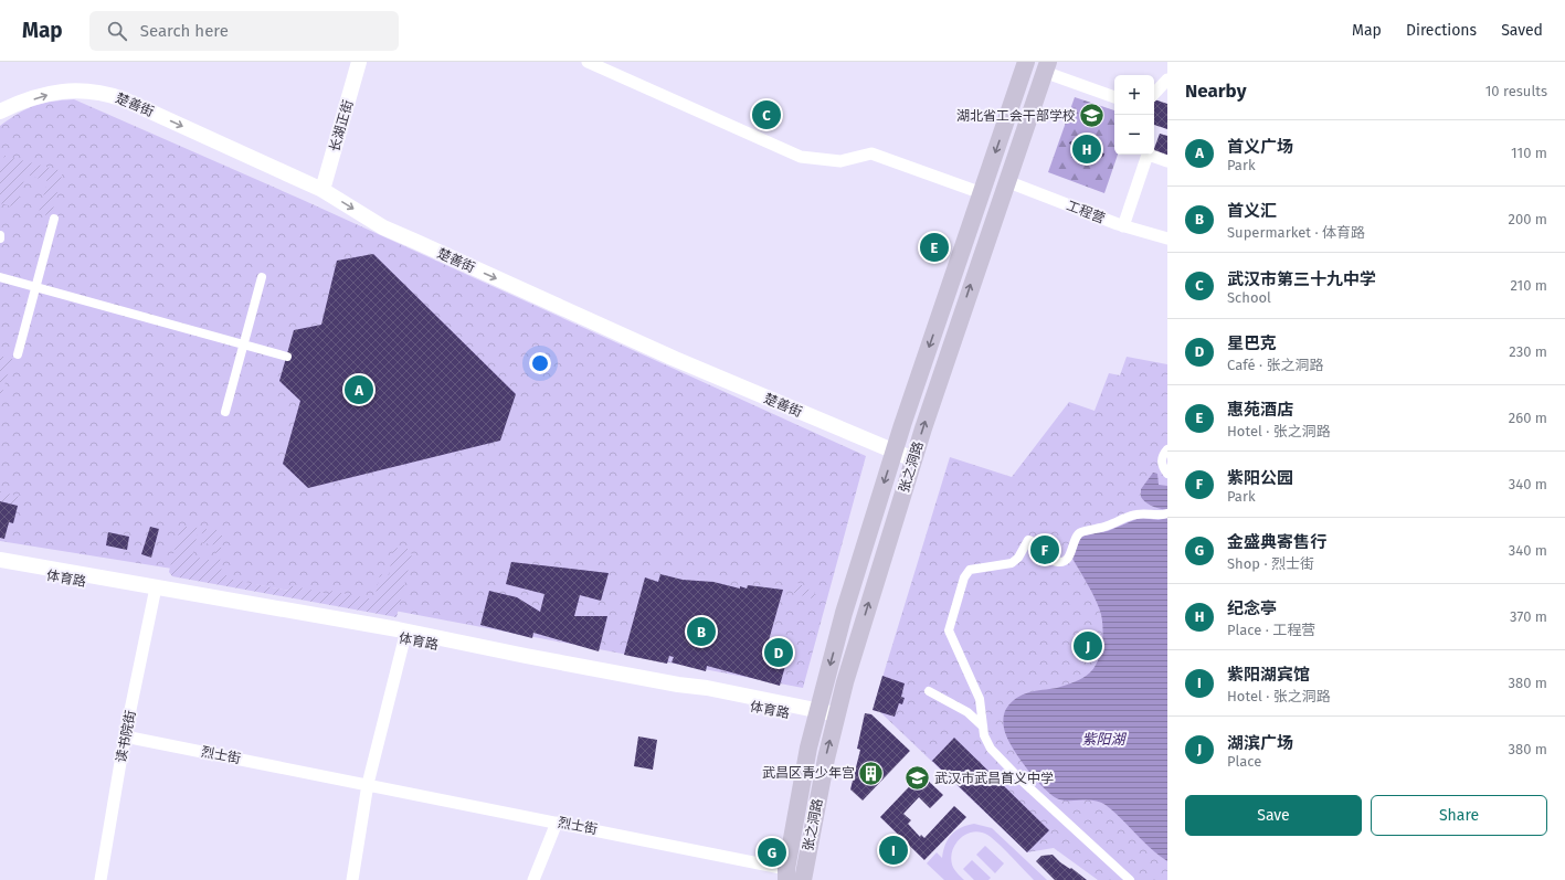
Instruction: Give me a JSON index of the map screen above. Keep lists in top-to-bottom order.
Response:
{
  "streets": {
    "main road": ["张之洞路"],
    "street": [
      "楚善街",
      "长湖正街",
      "工程营",
      "体育路",
      "读书院街",
      "烈士街"
    ]
  },
  "crossings": [
    ["楚善街", "长湖正街"],
    ["楚善街", "张之洞路"],
    ["工程营", "张之洞路"],
    ["张之洞路", "体育路"],
    ["张之洞路", "烈士街"],
    ["体育路", "读书院街"],
    ["读书院街", "烈士街"]
  ],
  "one_way": ["楚善街"],
  "water": ["紫阳湖"],
  "places": {
    "school or university": ["湖北省工会干部学校", "武汉市武昌首义中学"],
    "building": ["武昌区青少年宫"]
  },
  "page": {
    "header": "Map",
    "search": "Search here",
    "nav": ["Map", "Directions", "Saved"],
    "heading": ["Nearby", "10 results"],
    "map_buttons": ["+", "−"],
    "pins": [
      "C",
      "H",
      "E",
      "A",
      "F",
      "B",
      "J",
      "D",
      "I",
      "G"
    ],
    "list": [
      {
        "mark": "A",
        "name": "首义广场",
        "note": "Park",
        "value": "110 m"
      },
      {
        "mark": "B",
        "name": "首义汇",
        "note": "Supermarket · 体育路",
        "value": "200 m"
      },
      {
        "mark": "C",
        "name": "武汉市第三十九中学",
        "note": "School",
        "value": "210 m"
      },
      {
        "mark": "D",
        "name": "星巴克",
        "note": "Café · 张之洞路",
        "value": "230 m"
      },
      {
        "mark": "E",
        "name": "惠苑酒店",
        "note": "Hotel · 张之洞路",
        "value": "260 m"
      },
      {
        "mark": "F",
        "name": "紫阳公园",
        "note": "Park",
        "value": "340 m"
      },
      {
        "mark": "G",
        "name": "金盛典寄售行",
        "note": "Shop · 烈士街",
        "value": "340 m"
      },
      {
        "mark": "H",
        "name": "纪念亭",
        "note": "Place · 工程营",
        "value": "370 m"
      },
      {
        "mark": "I",
        "name": "紫阳湖宾馆",
        "note": "Hotel · 张之洞路",
        "value": "380 m"
      },
      {
        "mark": "J",
        "name": "湖滨广场",
        "note": "Place",
        "value": "380 m"
      }
    ],
    "buttons": ["Save", "Share"]
  }
}
